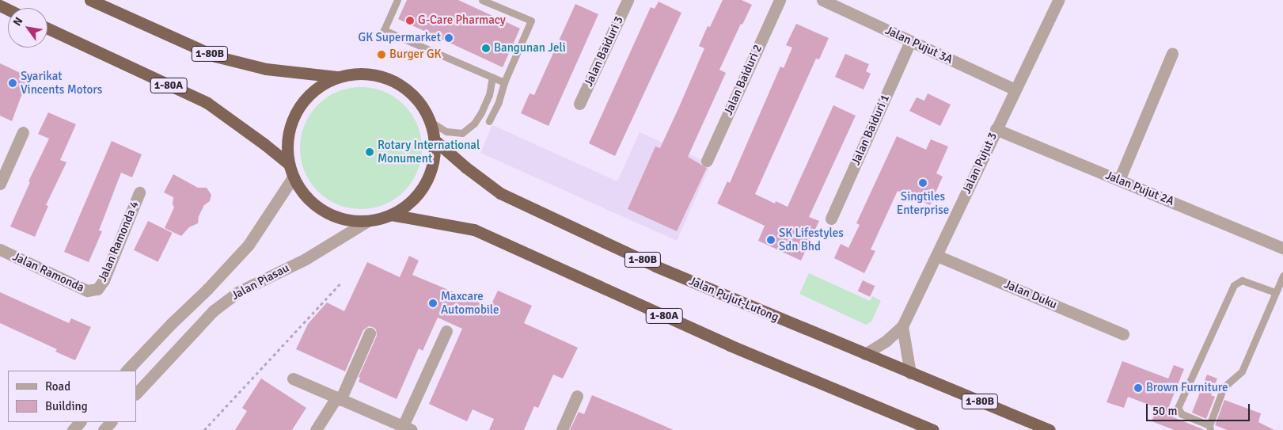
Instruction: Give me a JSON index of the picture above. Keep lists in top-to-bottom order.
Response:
{
  "streets": {
    "highway": ["1-80B", "1-80A", "Jalan Pujut-Lutong"],
    "street": [
      "Jalan Pujut 3A",
      "Jalan Baiduri 3",
      "Jalan Baiduri 2",
      "Jalan Baiduri 1",
      "Jalan Pujut 3",
      "Jalan Pujut 2A",
      "Jalan Ramonda 4",
      "Jalan Ramonda",
      "Jalan Piasau",
      "Jalan Duku"
    ]
  },
  "crossings": [
    ["Jalan Pujut 3A", "Jalan Baiduri 1"],
    ["Jalan Pujut 3A", "Jalan Pujut 3"],
    ["Jalan Pujut 3", "Jalan Pujut 2A"],
    ["Jalan Pujut 3", "Jalan Duku"],
    ["Jalan Pujut 3", "Jalan Pujut-Lutong"],
    ["Jalan Ramonda 4", "Jalan Ramonda"]
  ],
  "places": [
    "G-Care Pharmacy",
    "GK Supermarket",
    "Bangunan Jeli",
    "Burger GK",
    "Syarikat Vincents Motors",
    "Rotary International Monument",
    "Singtiles Enterprise",
    "SK Lifestyles Sdn Bhd",
    "Maxcare Automobile",
    "Brown Furniture"
  ],
  "legend": ["Road", "Building"],
  "scale_bar": "50 m",
  "north": "top left"
}
